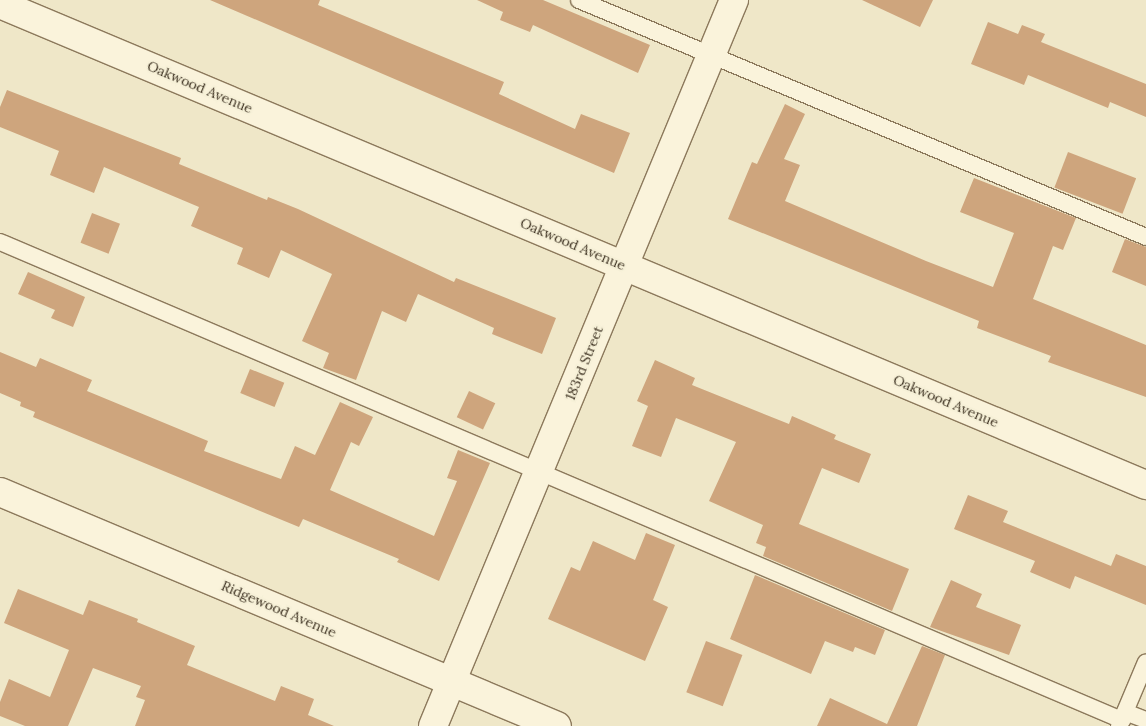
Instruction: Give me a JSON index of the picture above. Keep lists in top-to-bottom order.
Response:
{
  "streets": {
    "street": ["Oakwood Avenue", "183rd Street", "Ridgewood Avenue"]
  },
  "crossings": [
    ["Oakwood Avenue", "183rd Street"],
    ["183rd Street", "Ridgewood Avenue"]
  ]
}
